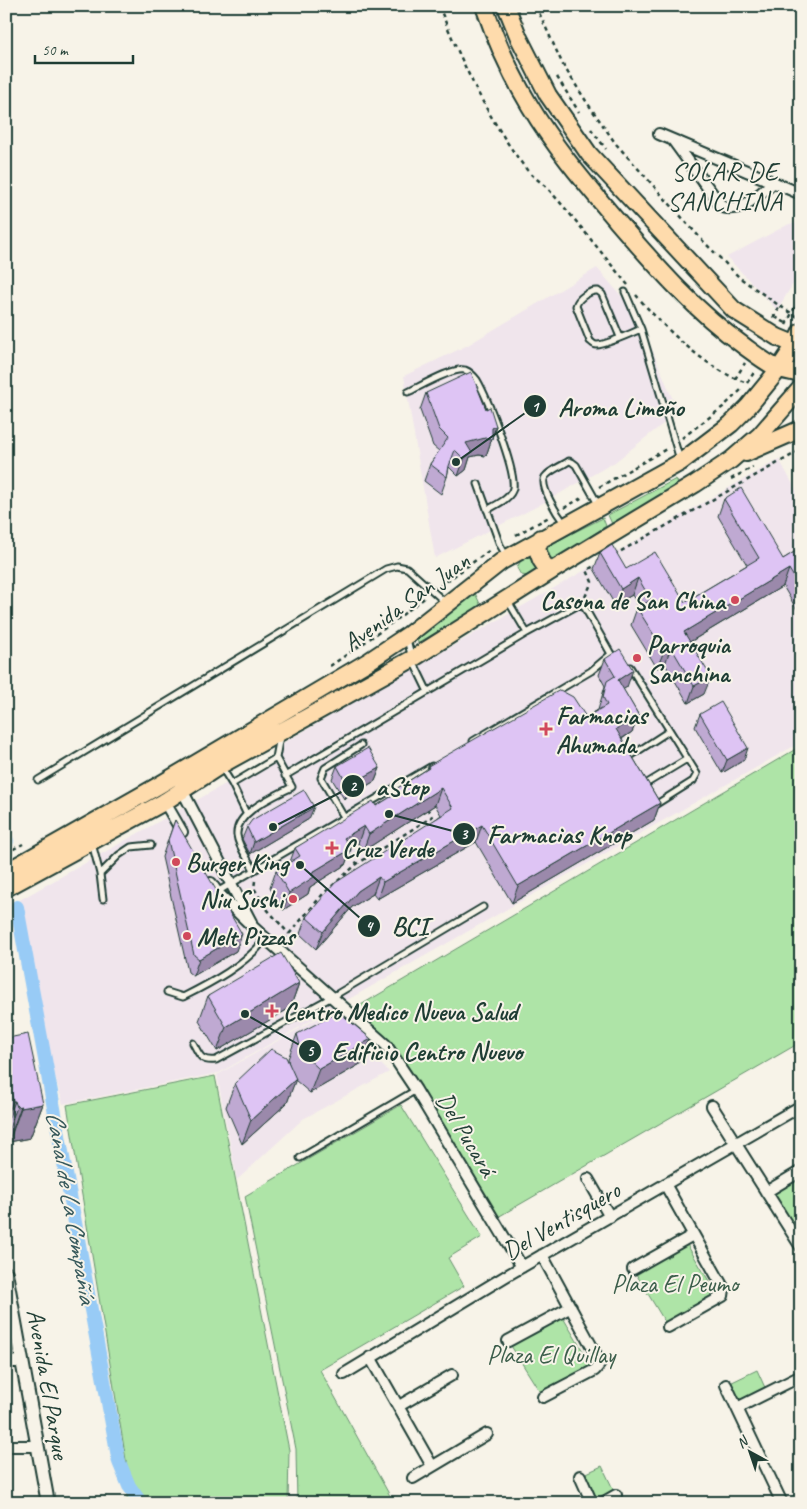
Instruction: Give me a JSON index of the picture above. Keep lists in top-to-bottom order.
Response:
{
  "streets": {
    "main road": ["Avenida San Juan"],
    "street": ["Del Pucará", "Del Ventisquero", "Avenida El Parque"]
  },
  "crossings": [
    ["Avenida San Juan", "Del Pucará"],
    ["Del Pucará", "Del Ventisquero"]
  ],
  "districts": ["SOLAR DE SANCHINA"],
  "water": ["Canal de La Compañía"],
  "parks": ["Plaza El Peumo", "Plaza El Quillay"],
  "places": {
    "other": [
      "Aroma Limeño",
      "Casona de San China",
      "Parroquia Sanchina",
      "Farmacias Knop",
      "aStop",
      "Burger King",
      "BCI",
      "Niu Sushi",
      "Melt Pizzas",
      "Edificio Centro Nuevo"
    ],
    "health": ["Farmacias Ahumada", "Cruz Verde", "Centro Medico Nueva Salud"]
  },
  "scale_bar": "50 m",
  "north": "top left"
}
